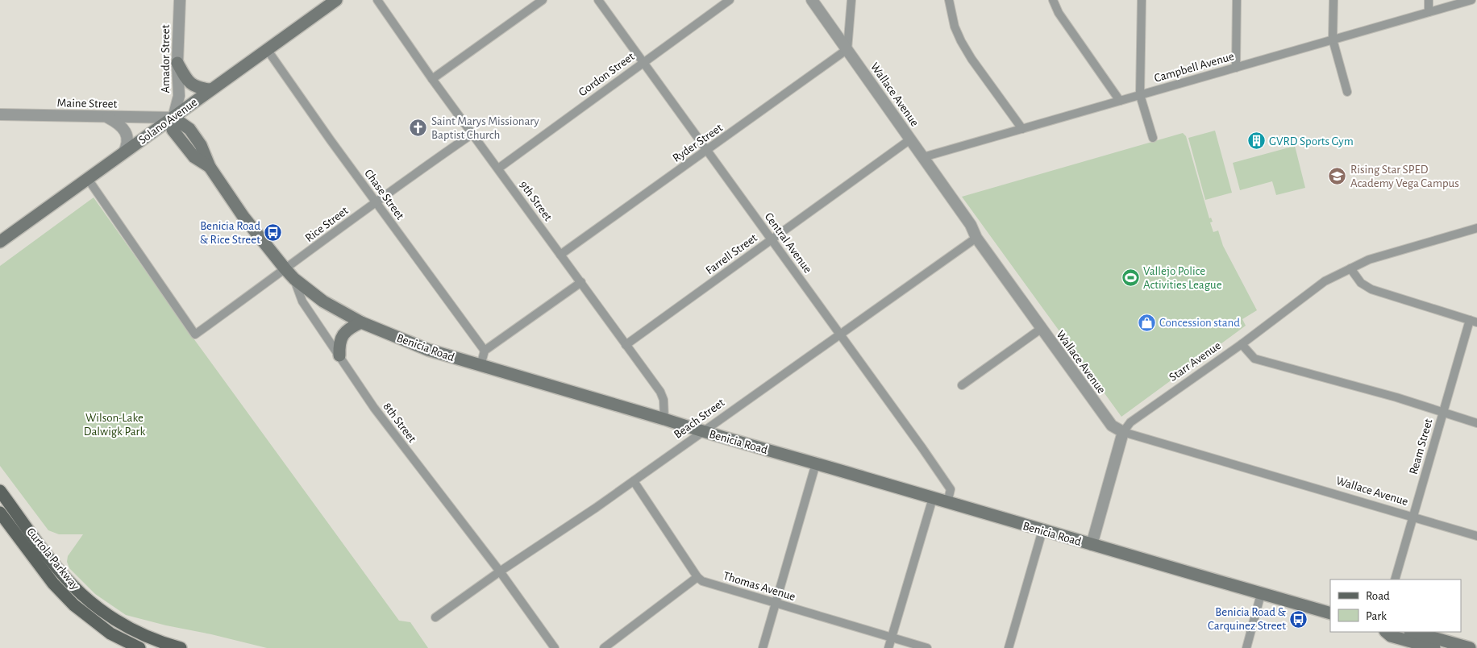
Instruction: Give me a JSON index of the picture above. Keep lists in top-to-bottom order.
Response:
{
  "streets": {
    "main road": ["Solano Avenue", "Benicia Road", "Curtola Parkway"],
    "street": [
      "Amador Street",
      "Campbell Avenue",
      "Gordon Street",
      "Wallace Avenue",
      "Maine Street",
      "Ryder Street",
      "Chase Street",
      "9th Street",
      "Rice Street",
      "Central Avenue",
      "Farrell Street",
      "Starr Avenue",
      "Beach Street",
      "8th Street",
      "Ream Street",
      "Thomas Avenue"
    ]
  },
  "crossings": [
    ["Amador Street", "Maine Street"],
    ["Amador Street", "Solano Avenue"],
    ["Amador Street", "Benicia Road"],
    ["Campbell Avenue", "Wallace Avenue"],
    ["Gordon Street", "9th Street"],
    ["Gordon Street", "Central Avenue"],
    ["Wallace Avenue", "Ryder Street"],
    ["Wallace Avenue", "Farrell Street"],
    ["Wallace Avenue", "Starr Avenue"],
    ["Wallace Avenue", "Beach Street"],
    ["Wallace Avenue", "Ream Street"],
    ["Maine Street", "Solano Avenue"],
    ["Maine Street", "Benicia Road"],
    ["Solano Avenue", "Chase Street"],
    ["Solano Avenue", "Rice Street"],
    ["Solano Avenue", "Benicia Road"],
    ["Ryder Street", "9th Street"],
    ["Ryder Street", "Central Avenue"],
    ["Chase Street", "Rice Street"],
    ["9th Street", "Rice Street"],
    ["9th Street", "Farrell Street"],
    ["9th Street", "Benicia Road"],
    ["Rice Street", "Benicia Road"],
    ["Central Avenue", "Farrell Street"],
    ["Central Avenue", "Benicia Road"],
    ["Central Avenue", "Beach Street"],
    ["Benicia Road", "Starr Avenue"],
    ["Benicia Road", "Beach Street"],
    ["Benicia Road", "8th Street"],
    ["Beach Street", "8th Street"]
  ],
  "parks": ["Wilson-Lake Dalwigk Park"],
  "places": {
    "church": ["Saint Marys Missionary Baptist Church"],
    "building": ["GVRD Sports Gym"],
    "school or university": ["Rising Star SPED Academy Vega Campus"],
    "bus stop": ["Benicia Road & Rice Street", "Benicia Road & Carquinez Street"],
    "sports": ["Vallejo Police Activities League"],
    "shop": ["Concession stand"]
  },
  "legend": ["Road", "Park"]
}
